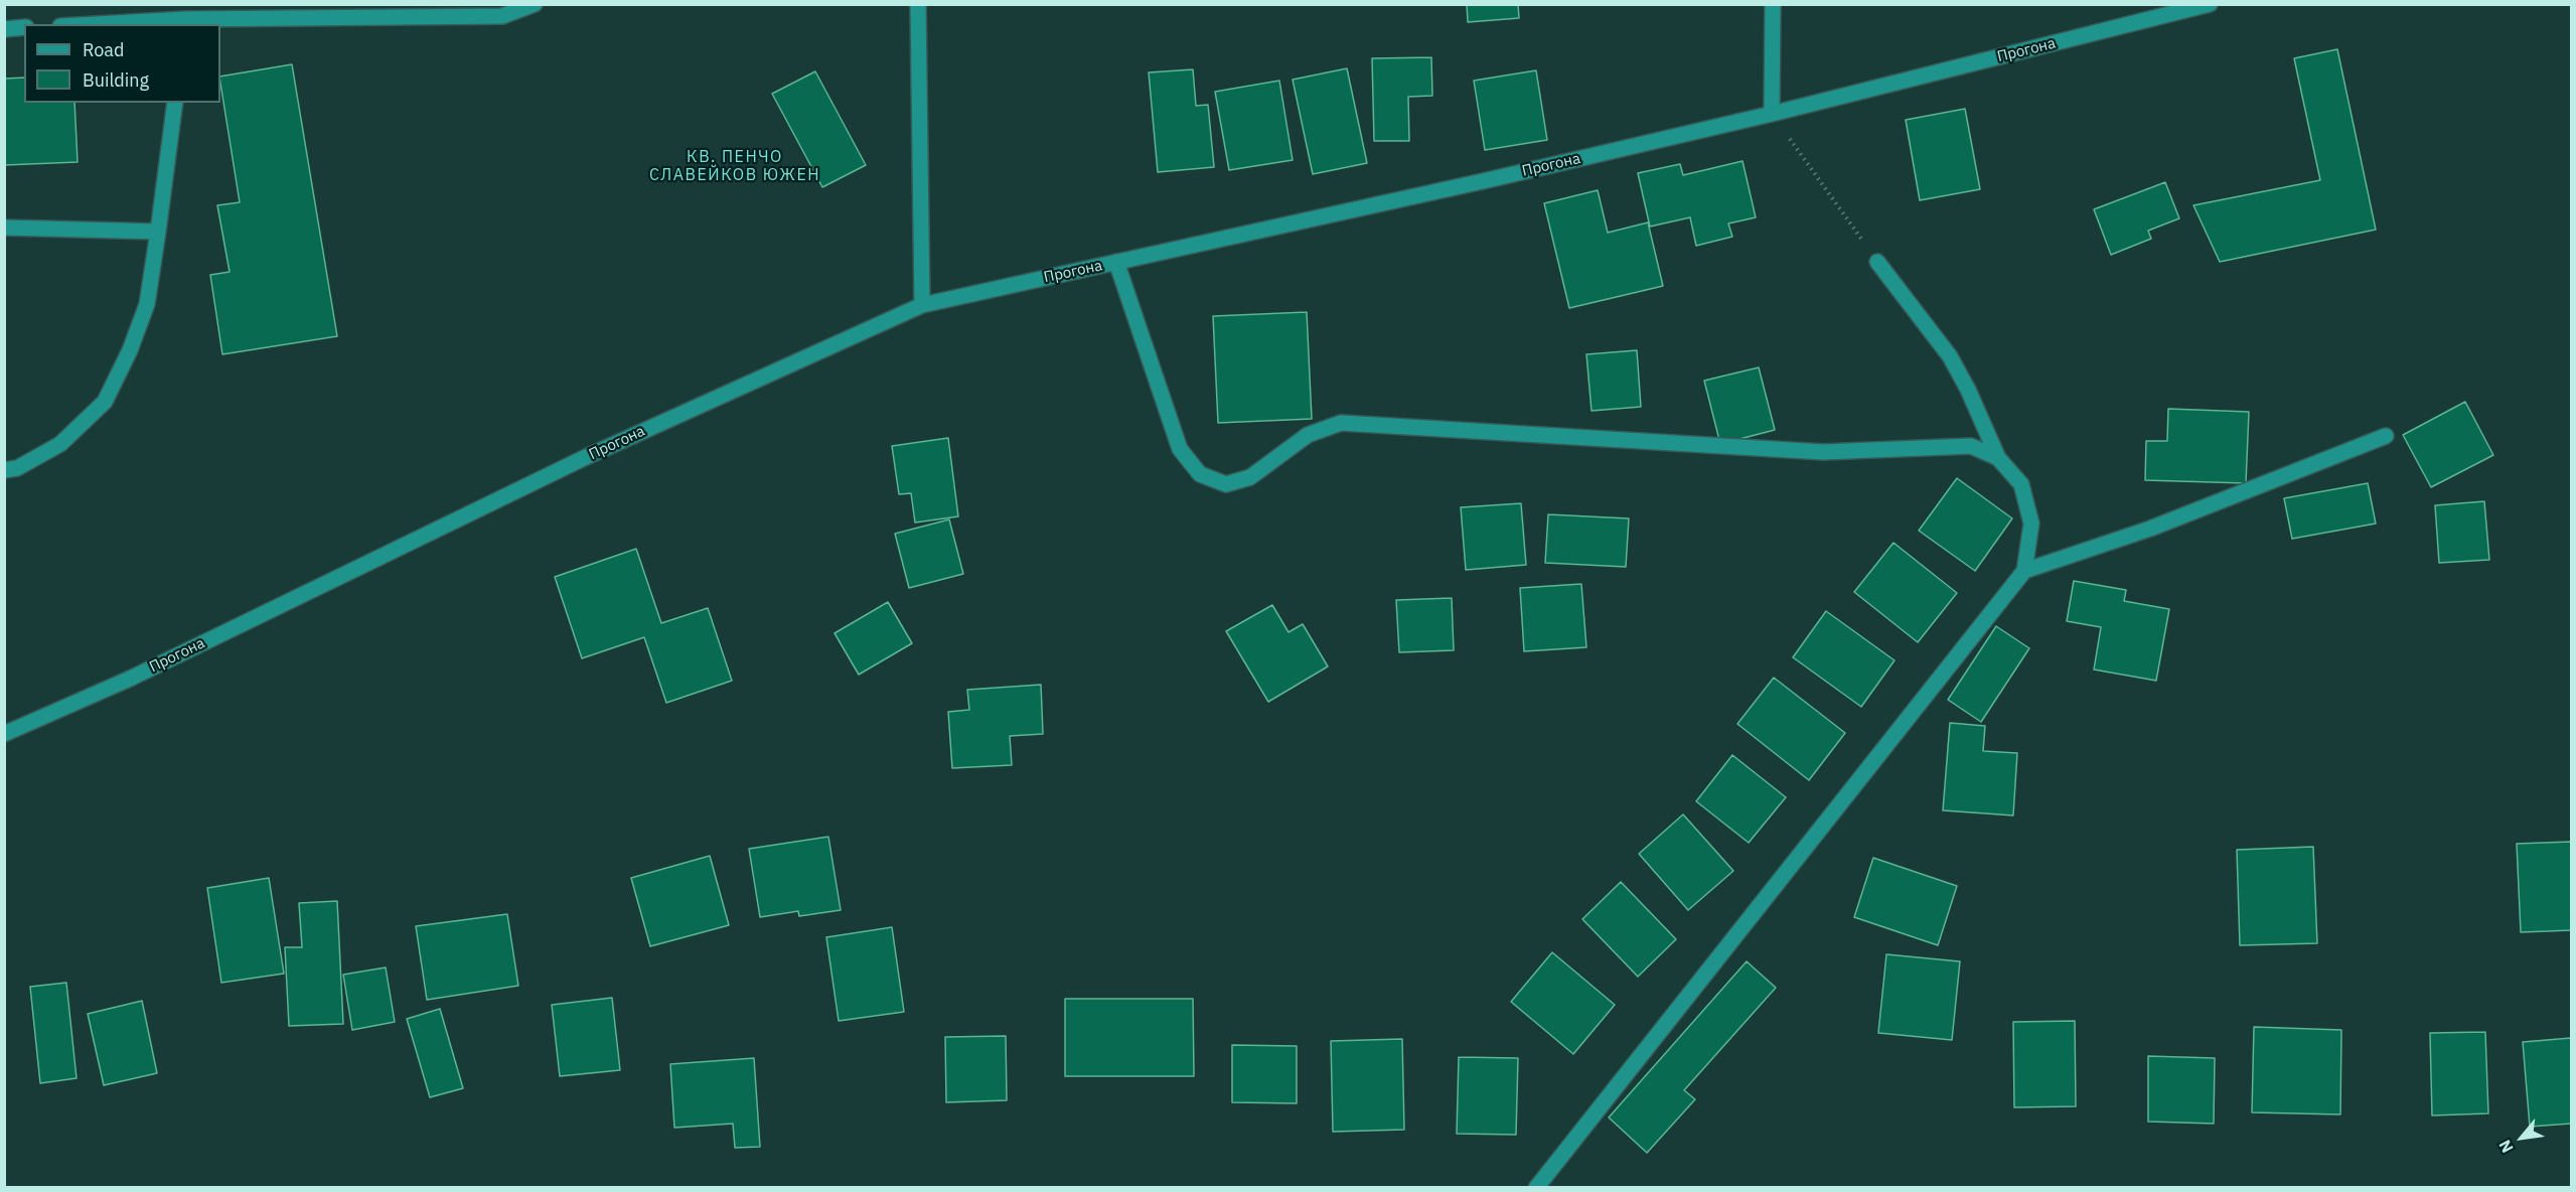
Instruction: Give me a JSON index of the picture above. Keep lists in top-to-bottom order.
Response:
{
  "streets": {
    "street": ["Прогона"]
  },
  "districts": ["КВ. ПЕНЧО СЛАВЕЙКОВ ЮЖЕН"],
  "legend": ["Road", "Building"],
  "north": "bottom left"
}
